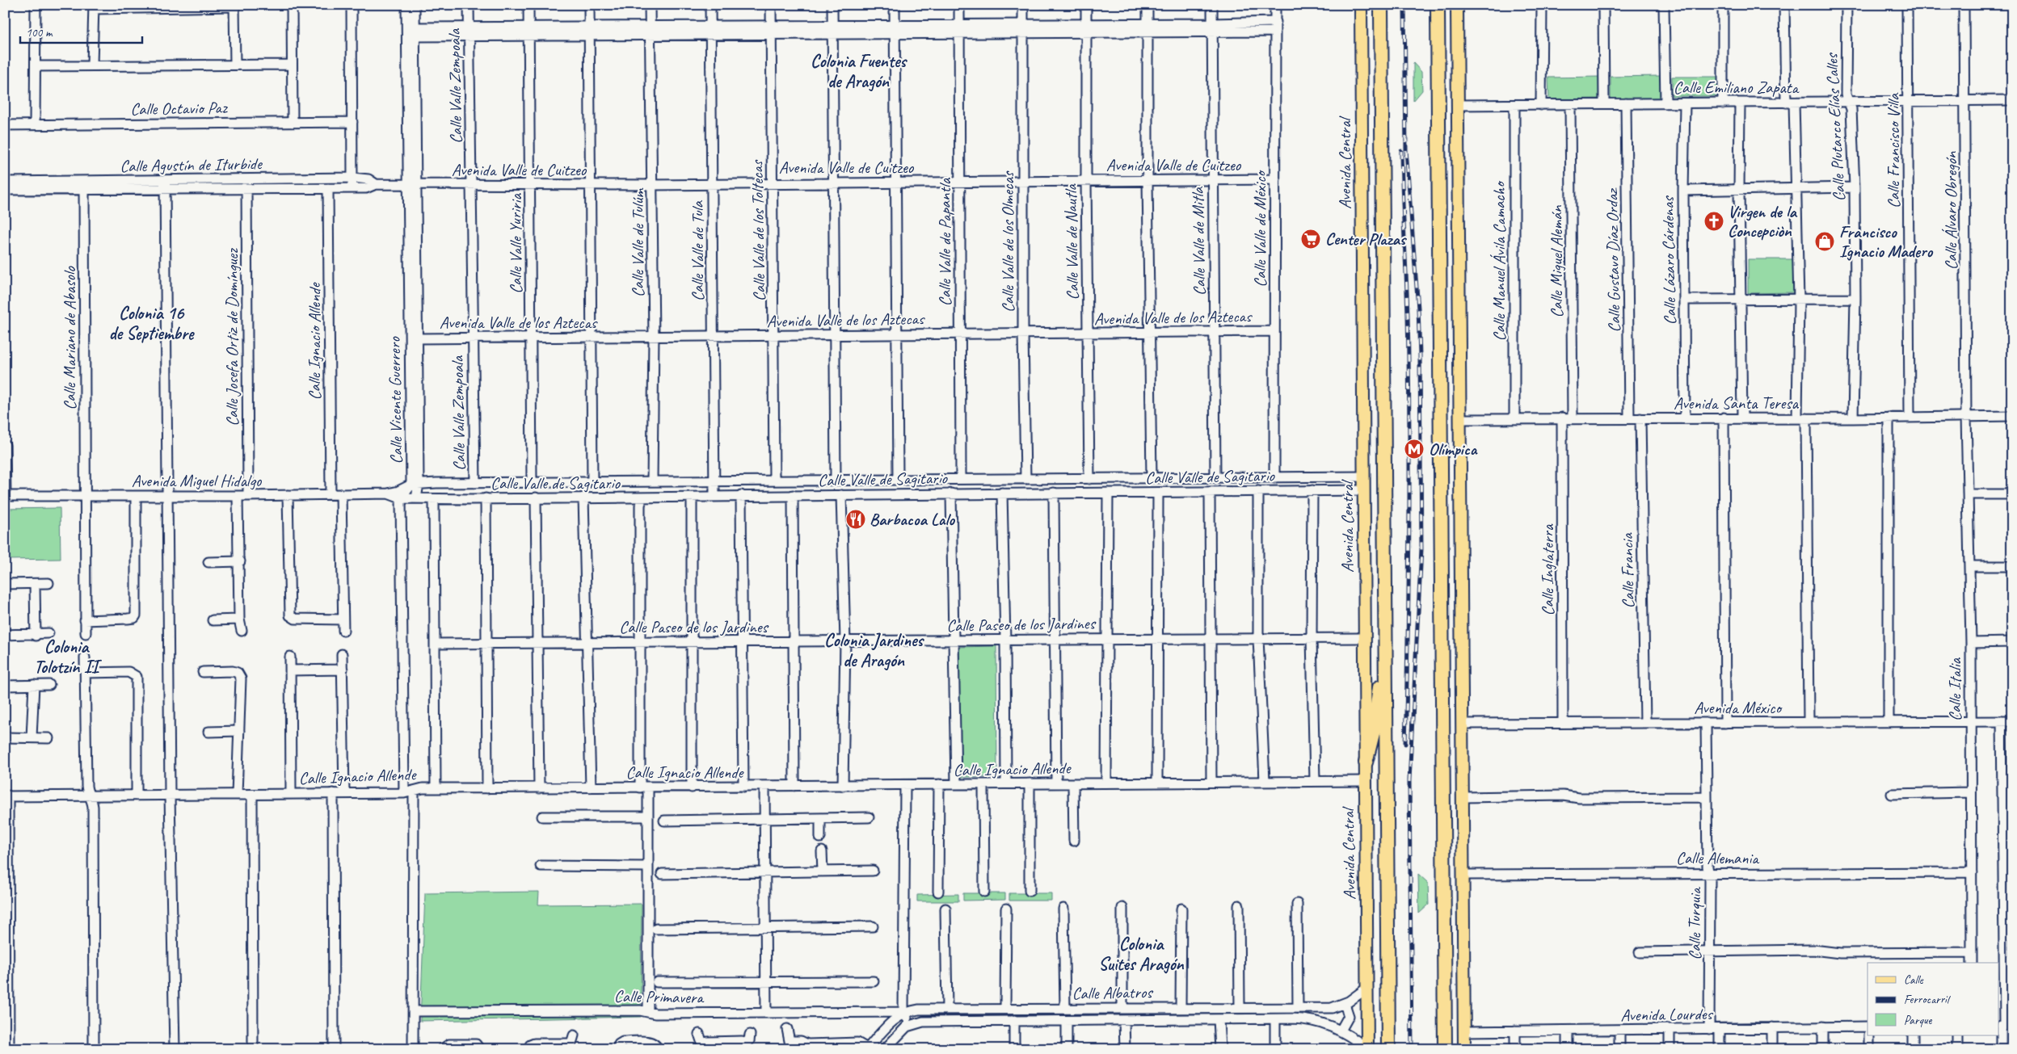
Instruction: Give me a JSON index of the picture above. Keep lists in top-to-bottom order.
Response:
{
  "streets": {
    "main road": ["Avenida Central"],
    "street": [
      "Calle Valle Zempoala",
      "Calle Emiliano Zapata",
      "Calle Octavio Paz",
      "Calle Plutarco Elías Calles",
      "Calle Francisco Villa",
      "Calle Agustín de Iturbide",
      "Avenida Valle de Cuitzeo",
      "Calle Álvaro Obregón",
      "Calle Valle de México",
      "Calle Valle de los Toltecas",
      "Calle Valle de Mitla",
      "Calle Valle de Papantla",
      "Calle Valle de los Olmecas",
      "Calle Valle de Nautla",
      "Calle Valle de Tulúm",
      "Calle Valle Yuriria",
      "Calle Valle de Tula",
      "Calle Gustavo Díaz Ordaz",
      "Calle Lázaro Cárdenas",
      "Calle Manuel Ávila Camacho",
      "Calle Miguel Alemán",
      "Avenida Valle de los Aztecas",
      "Calle Josefa Ortiz de Domínguez",
      "Calle Mariano de Abasolo",
      "Calle Ignacio Allende",
      "Calle Vicente Guerrero",
      "Avenida Santa Teresa",
      "Calle Valle de Sagitario",
      "Avenida Miguel Hidalgo",
      "Calle Inglaterra",
      "Calle Francia",
      "Calle Paseo de los Jardines",
      "Calle Italia",
      "Avenida México",
      "Calle Alemania",
      "Calle Turquia",
      "Calle Albatros",
      "Calle Primavera",
      "Avenida Lourdes"
    ]
  },
  "crossings": [
    ["Calle Valle Zempoala", "Avenida Valle de Cuitzeo"],
    ["Calle Valle Zempoala", "Avenida Valle de los Aztecas"],
    ["Calle Valle Zempoala", "Calle Valle de Sagitario"],
    ["Calle Emiliano Zapata", "Calle Plutarco Elías Calles"],
    ["Calle Emiliano Zapata", "Calle Francisco Villa"],
    ["Calle Emiliano Zapata", "Calle Álvaro Obregón"],
    ["Calle Emiliano Zapata", "Calle Gustavo Díaz Ordaz"],
    ["Calle Emiliano Zapata", "Calle Lázaro Cárdenas"],
    ["Calle Emiliano Zapata", "Calle Manuel Ávila Camacho"],
    ["Calle Emiliano Zapata", "Calle Miguel Alemán"],
    ["Calle Plutarco Elías Calles", "Avenida Santa Teresa"],
    ["Calle Francisco Villa", "Avenida Santa Teresa"],
    ["Avenida Central", "Calle Ignacio Allende"],
    ["Avenida Central", "Calle Valle de Sagitario"],
    ["Avenida Central", "Calle Paseo de los Jardines"],
    ["Avenida Central", "Calle Albatros"],
    ["Calle Agustín de Iturbide", "Avenida Valle de Cuitzeo"],
    ["Calle Agustín de Iturbide", "Calle Josefa Ortiz de Domínguez"],
    ["Calle Agustín de Iturbide", "Calle Mariano de Abasolo"],
    ["Calle Agustín de Iturbide", "Calle Ignacio Allende"],
    ["Calle Agustín de Iturbide", "Calle Vicente Guerrero"],
    ["Avenida Valle de Cuitzeo", "Calle Valle de México"],
    ["Avenida Valle de Cuitzeo", "Calle Valle de los Toltecas"],
    ["Avenida Valle de Cuitzeo", "Calle Valle de Mitla"],
    ["Avenida Valle de Cuitzeo", "Calle Valle de Papantla"],
    ["Avenida Valle de Cuitzeo", "Calle Valle de los Olmecas"],
    ["Avenida Valle de Cuitzeo", "Calle Valle de Nautla"],
    ["Avenida Valle de Cuitzeo", "Calle Valle de Tulúm"],
    ["Avenida Valle de Cuitzeo", "Calle Valle Yuriria"],
    ["Avenida Valle de Cuitzeo", "Calle Valle de Tula"],
    ["Avenida Valle de Cuitzeo", "Calle Vicente Guerrero"],
    ["Calle Álvaro Obregón", "Avenida Santa Teresa"],
    ["Calle Álvaro Obregón", "Calle Italia"],
    ["Calle Valle de México", "Avenida Valle de los Aztecas"],
    ["Calle Valle de México", "Calle Valle de Sagitario"],
    ["Calle Valle de los Toltecas", "Avenida Valle de los Aztecas"],
    ["Calle Valle de los Toltecas", "Calle Valle de Sagitario"],
    ["Calle Valle de Mitla", "Avenida Valle de los Aztecas"],
    ["Calle Valle de Mitla", "Calle Valle de Sagitario"],
    ["Calle Valle de Papantla", "Avenida Valle de los Aztecas"],
    ["Calle Valle de Papantla", "Calle Valle de Sagitario"],
    ["Calle Valle de los Olmecas", "Avenida Valle de los Aztecas"],
    ["Calle Valle de los Olmecas", "Calle Valle de Sagitario"],
    ["Calle Valle de Nautla", "Avenida Valle de los Aztecas"],
    ["Calle Valle de Nautla", "Calle Valle de Sagitario"],
    ["Calle Valle de Tulúm", "Avenida Valle de los Aztecas"],
    ["Calle Valle de Tulúm", "Calle Valle de Sagitario"],
    ["Calle Valle Yuriria", "Avenida Valle de los Aztecas"],
    ["Calle Valle Yuriria", "Calle Valle de Sagitario"],
    ["Calle Valle de Tula", "Avenida Valle de los Aztecas"],
    ["Calle Valle de Tula", "Calle Valle de Sagitario"],
    ["Calle Gustavo Díaz Ordaz", "Avenida Santa Teresa"],
    ["Calle Lázaro Cárdenas", "Avenida Santa Teresa"],
    ["Calle Manuel Ávila Camacho", "Avenida Santa Teresa"],
    ["Calle Miguel Alemán", "Avenida Santa Teresa"],
    ["Avenida Valle de los Aztecas", "Calle Vicente Guerrero"],
    ["Calle Josefa Ortiz de Domínguez", "Avenida Miguel Hidalgo"],
    ["Calle Mariano de Abasolo", "Avenida Miguel Hidalgo"],
    ["Calle Ignacio Allende", "Avenida Miguel Hidalgo"],
    ["Calle Vicente Guerrero", "Calle Valle de Sagitario"],
    ["Calle Vicente Guerrero", "Avenida Miguel Hidalgo"],
    ["Avenida Santa Teresa", "Calle Inglaterra"],
    ["Avenida Santa Teresa", "Calle Francia"],
    ["Avenida Santa Teresa", "Calle Italia"],
    ["Calle Valle de Sagitario", "Avenida Miguel Hidalgo"],
    ["Calle Inglaterra", "Avenida México"],
    ["Calle Francia", "Avenida México"],
    ["Calle Italia", "Avenida México"],
    ["Calle Italia", "Calle Alemania"],
    ["Avenida México", "Calle Turquia"],
    ["Calle Alemania", "Calle Turquia"],
    ["Calle Turquia", "Avenida Lourdes"],
    ["Calle Albatros", "Calle Primavera"]
  ],
  "districts": [
    "Colonia Fuentes de Aragón",
    "Colonia 16 de Septiembre",
    "Colonia Jardines de Aragón",
    "Colonia Tolotzín II",
    "Colonia Suites Aragón"
  ],
  "places": {
    "church": ["Virgen de la Concepciòn"],
    "supermarket": ["Center Plazas"],
    "shop": ["Francisco Ignacio Madero"],
    "metro station": ["Olímpica"],
    "restaurant": ["Barbacoa Lalo"]
  },
  "legend": ["Calle", "Ferrocarril", "Parque"],
  "scale_bar": "100 m"
}
